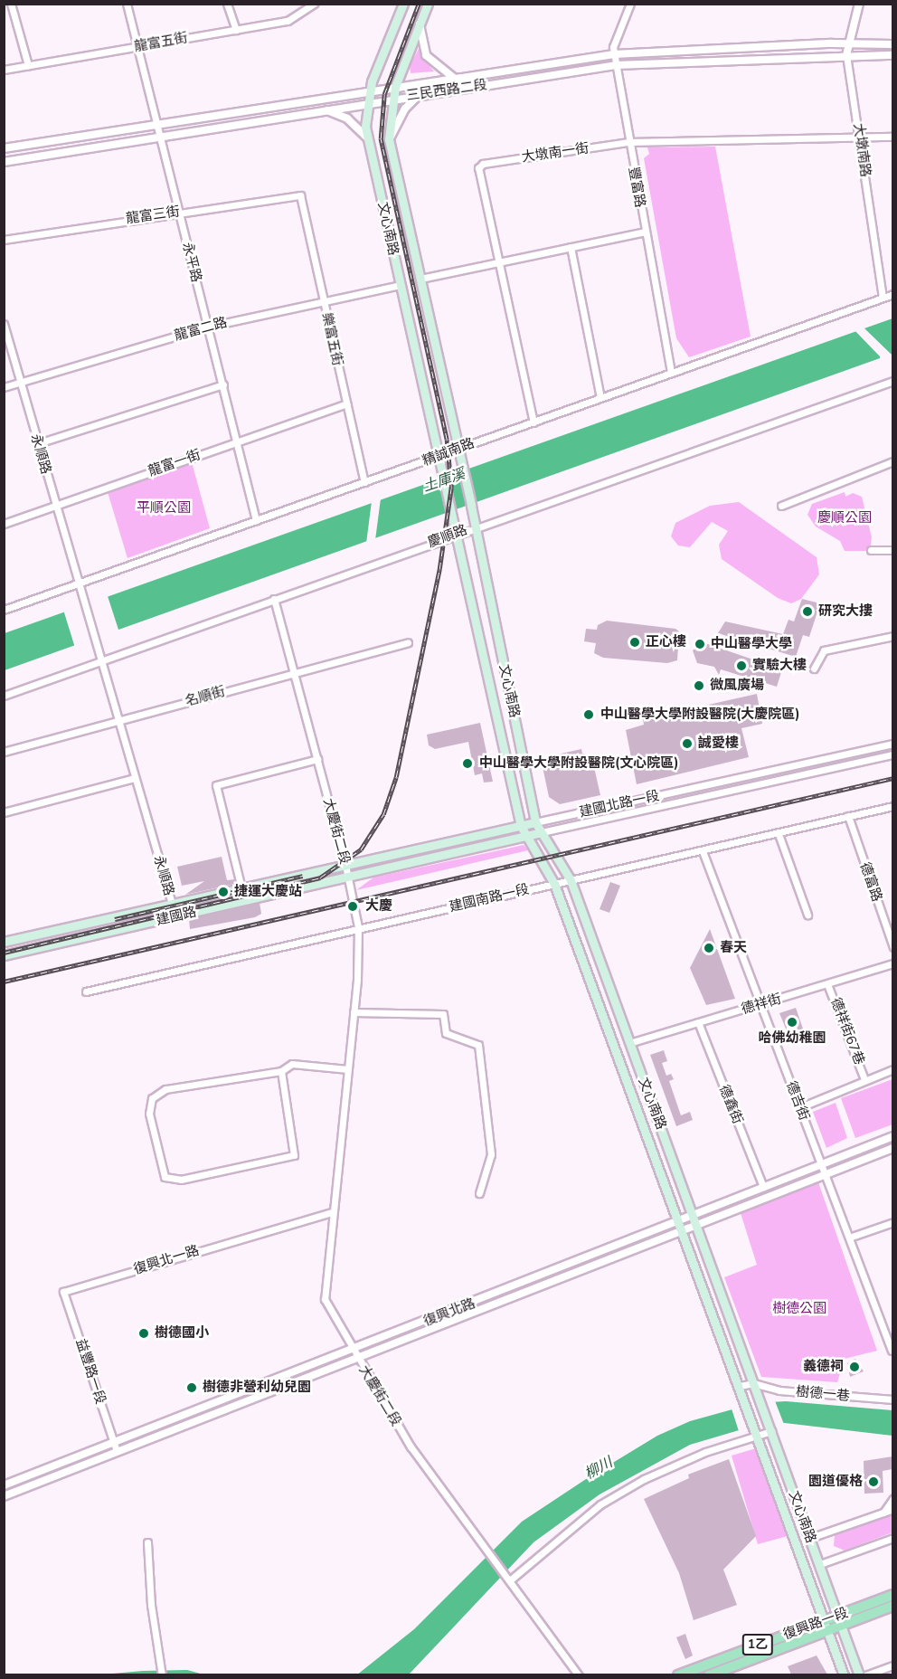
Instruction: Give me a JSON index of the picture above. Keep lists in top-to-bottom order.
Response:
{
  "streets": {
    "main road": [
      "文心南路",
      "建國北路一段",
      "建國路",
      "復興路一段",
      "1乙"
    ],
    "street": [
      "龍富五街",
      "三民西路二段",
      "大墩南路",
      "大墩南一街",
      "豐富路",
      "龍富三街",
      "永平路",
      "龍富二路",
      "樂富五街",
      "精誠南路",
      "永順路",
      "龍富一街",
      "慶順路",
      "名順街",
      "大慶街二段",
      "德富路",
      "建國南路一段",
      "德祥街",
      "德祥街67巷",
      "德吉街",
      "德鑫街",
      "復興北一路",
      "復興北路",
      "益豐路一段",
      "樹德一巷"
    ]
  },
  "crossings": [
    ["龍富五街", "永平路"],
    ["三民西路二段", "大墩南路"],
    ["三民西路二段", "豐富路"],
    ["三民西路二段", "文心南路"],
    ["三民西路二段", "永平路"],
    ["大墩南路", "大墩南一街"],
    ["大墩南路", "精誠南路"],
    ["大墩南一街", "豐富路"],
    ["大墩南一街", "精誠南路"],
    ["豐富路", "精誠南路"],
    ["龍富三街", "永平路"],
    ["龍富三街", "樂富五街"],
    ["文心南路", "龍富二路"],
    ["文心南路", "精誠南路"],
    ["文心南路", "慶順路"],
    ["文心南路", "建國北路一段"],
    ["文心南路", "建國南路一段"],
    ["文心南路", "德祥街"],
    ["文心南路", "復興北路"],
    ["文心南路", "樹德一巷"],
    ["文心南路", "復興路一段"],
    ["永平路", "龍富二路"],
    ["永平路", "精誠南路"],
    ["永平路", "龍富一街"],
    ["龍富二路", "樂富五街"],
    ["龍富二路", "永順路"],
    ["樂富五街", "精誠南路"],
    ["樂富五街", "龍富一街"],
    ["精誠南路", "永順路"],
    ["永順路", "龍富一街"],
    ["永順路", "慶順路"],
    ["永順路", "名順街"],
    ["永順路", "建國路"],
    ["慶順路", "大慶街二段"],
    ["名順街", "大慶街二段"],
    ["建國北路一段", "大慶街二段"],
    ["建國北路一段", "建國路"],
    ["大慶街二段", "建國南路一段"],
    ["大慶街二段", "建國路"],
    ["大慶街二段", "復興北一路"],
    ["大慶街二段", "復興北路"],
    ["德富路", "建國南路一段"],
    ["建國南路一段", "德吉街"],
    ["德祥街", "德祥街67巷"],
    ["德祥街", "德吉街"],
    ["德祥街", "德鑫街"],
    ["德吉街", "復興北路"],
    ["德鑫街", "復興北路"],
    ["復興北一路", "益豐路一段"],
    ["復興北路", "益豐路一段"]
  ],
  "water": ["土庫溪", "柳川"],
  "parks": ["平順公園", "慶順公園", "樹德公園"],
  "places": [
    "研究大摟",
    "正心樓",
    "中山醫學大學",
    "實驗大樓",
    "微風廣場",
    "中山醫學大學附設醫院(大慶院區)",
    "誠愛樓",
    "中山醫學大學附設醫院(文心院區)",
    "捷運大慶站",
    "大慶",
    "春天",
    "哈佛幼稚園",
    "樹德國小",
    "義德祠",
    "樹德非營利幼兒園",
    "園道優格"
  ]
}
